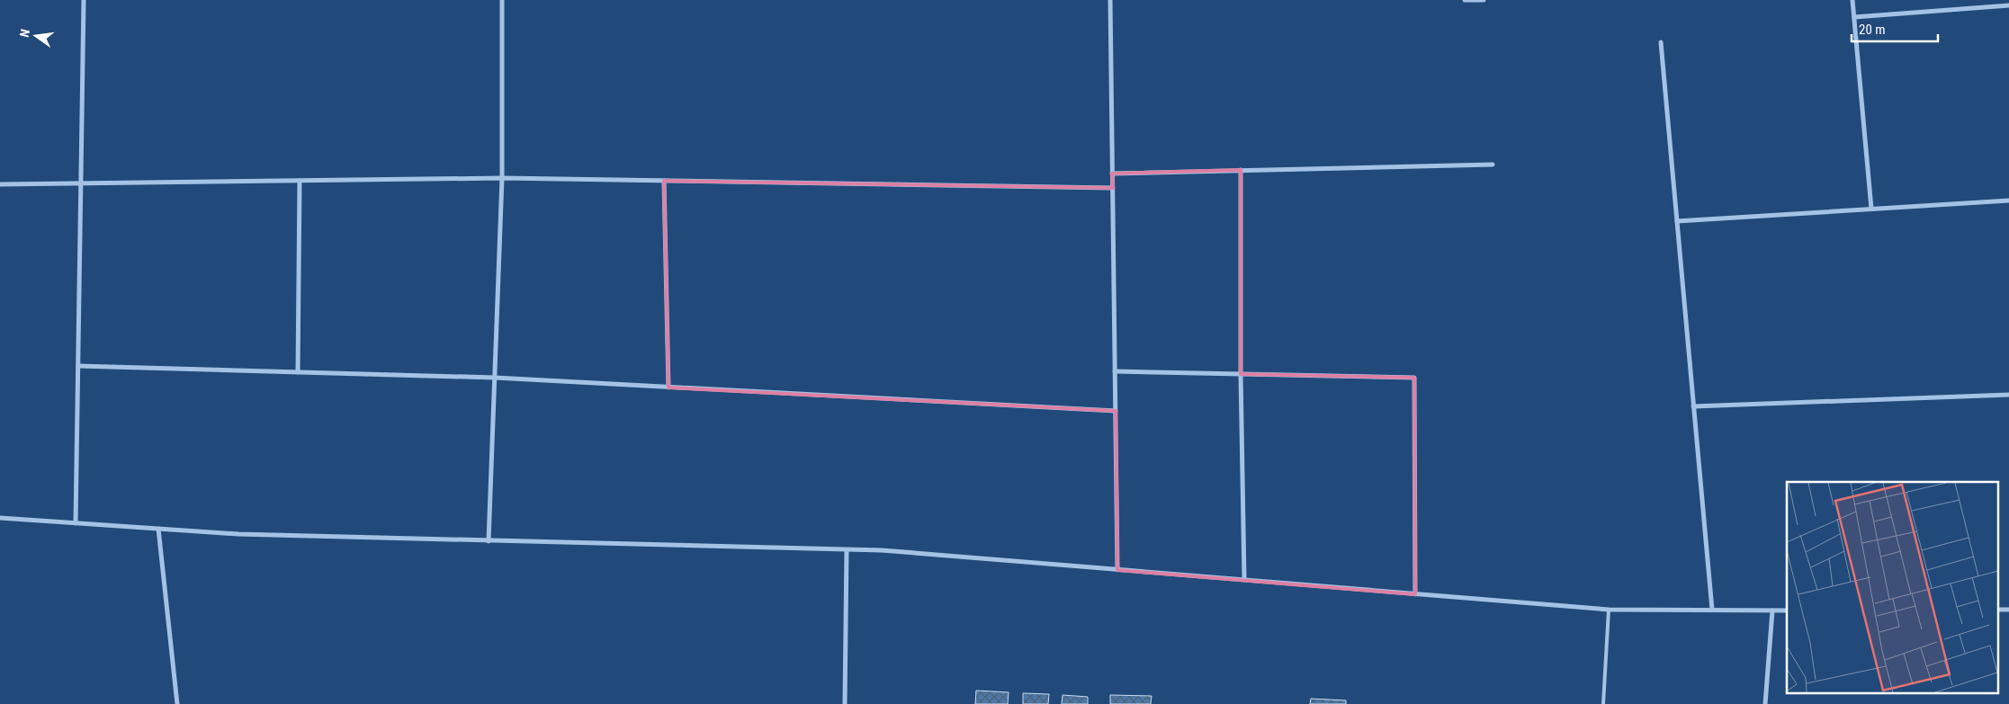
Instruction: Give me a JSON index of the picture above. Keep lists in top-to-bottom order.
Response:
{
  "scale_bar": "20 m",
  "north": "left"
}
